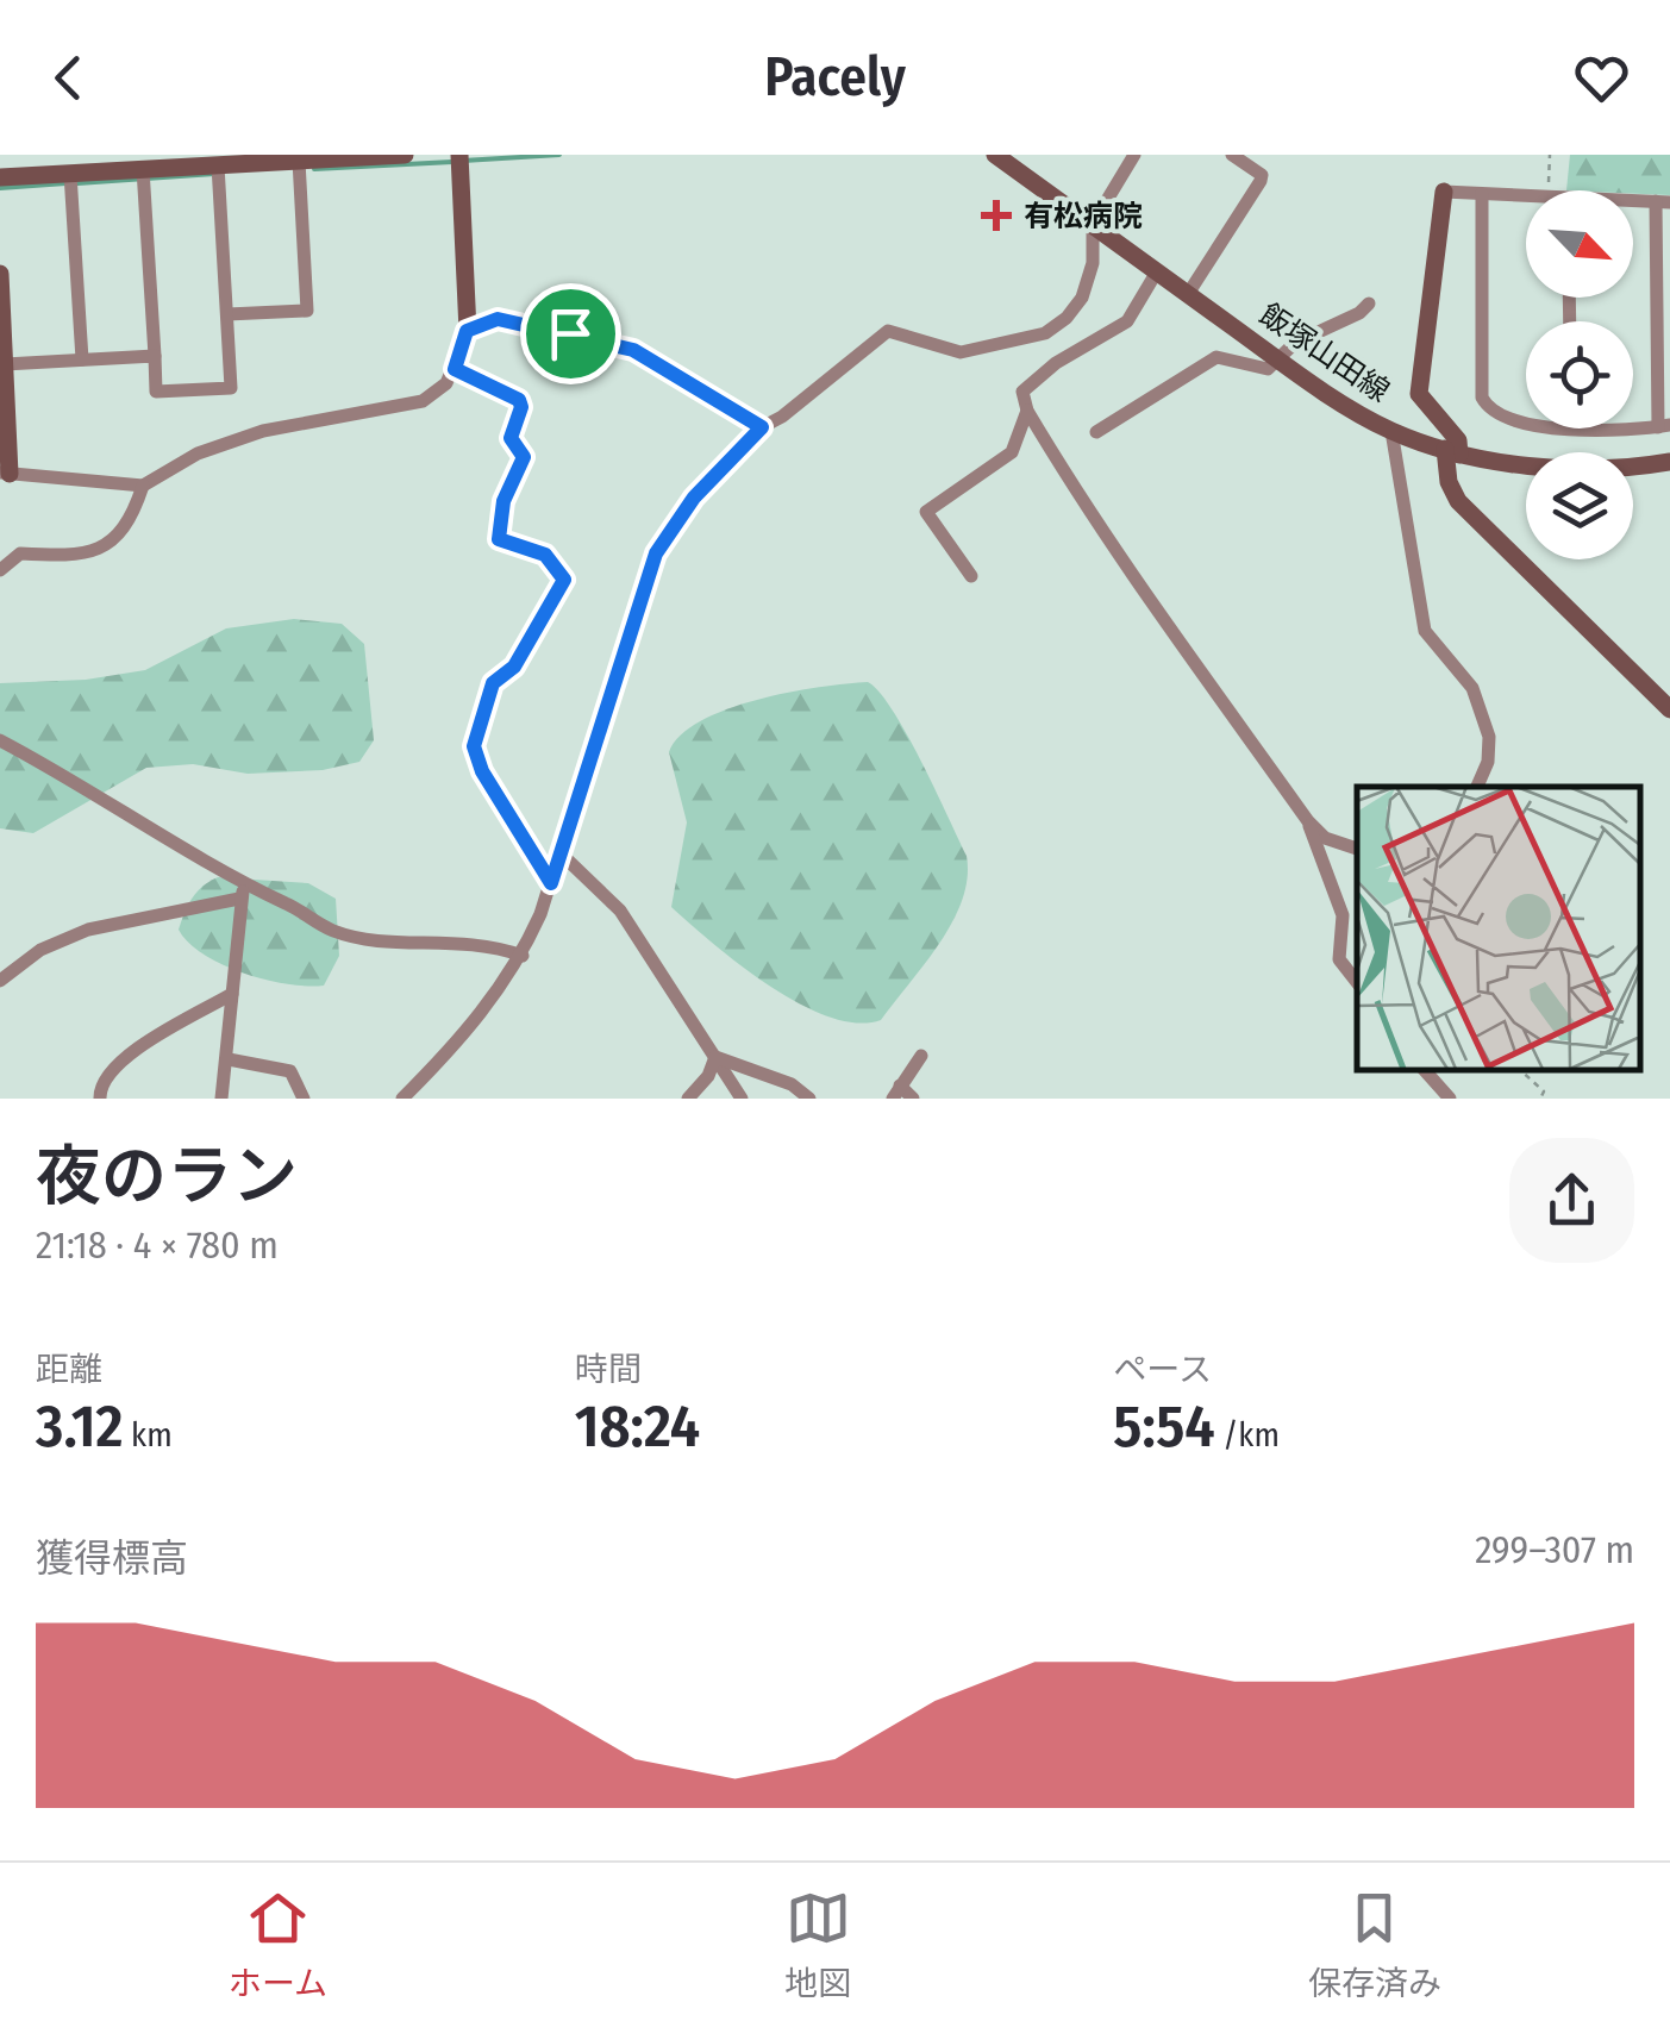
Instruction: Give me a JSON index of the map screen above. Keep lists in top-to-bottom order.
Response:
{
  "streets": {
    "main road": ["飯塚山田線"]
  },
  "places": {
    "health": ["有松病院"]
  },
  "north": "bottom right",
  "page": {
    "header": "Pacely",
    "heading": ["夜のラン", "21:18 · 4 × 780 m"],
    "stats": [
      ["距離", "3.12 km"],
      ["時間", "18:24"],
      ["ペース", "5:54 /km"]
    ],
    "chart": ["獲得標高", "299–307 m"],
    "tabs": ["ホーム", "地図", "保存済み"]
  }
}
